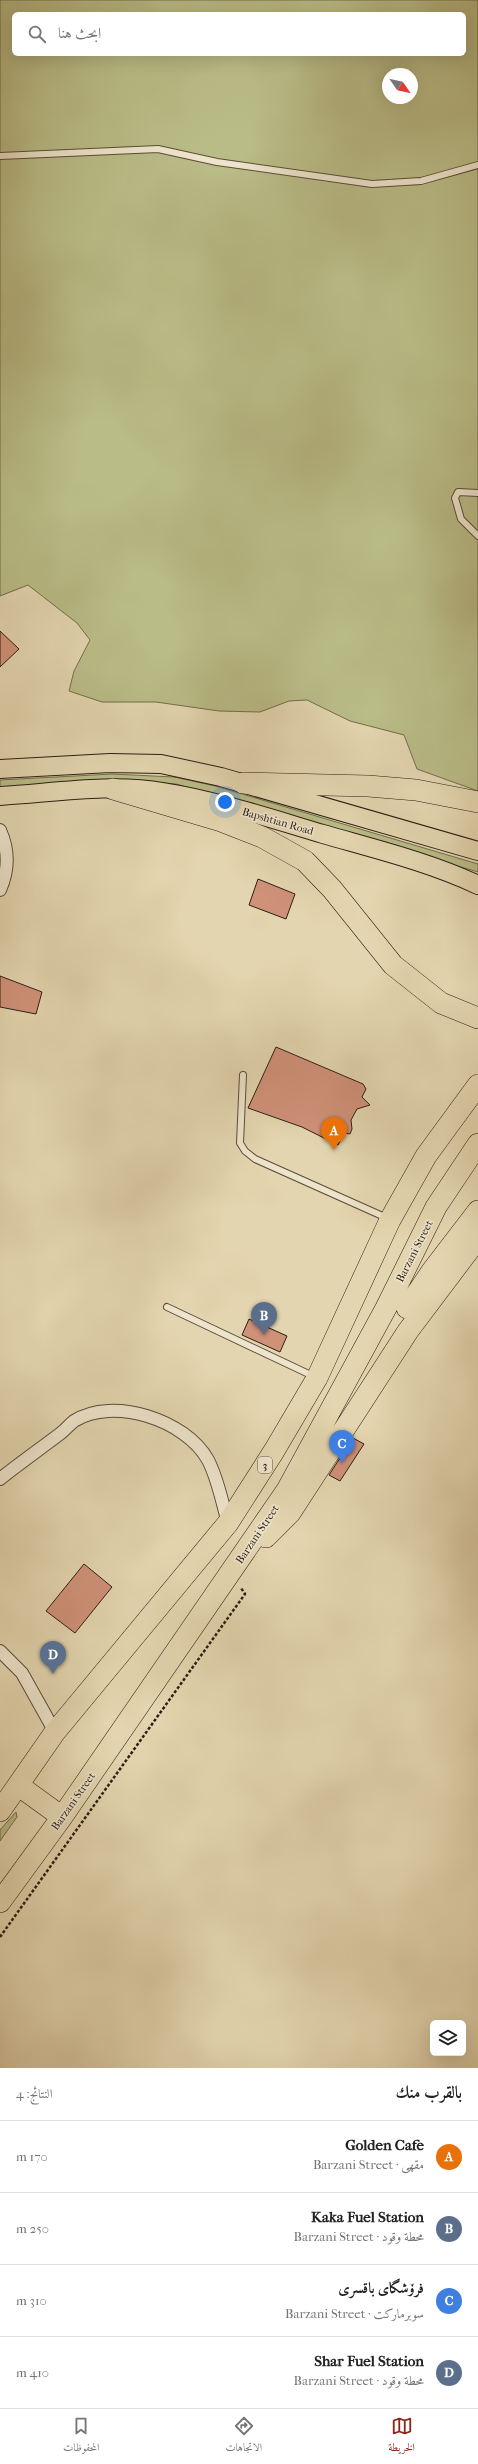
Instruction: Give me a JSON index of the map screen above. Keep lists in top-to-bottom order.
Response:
{
  "streets": {
    "highway": ["Barzani Street", "3"],
    "main road": ["Bapshtian Road"]
  },
  "north": "bottom right",
  "page": {
    "search": "ابحث هنا",
    "pins": [
      "A",
      "B",
      "C",
      "D"
    ],
    "heading": ["بالقرب منك", "النتائج: 4"],
    "list": [
      {
        "mark": "A",
        "name": "Golden Cafe",
        "note": "مقهى · Barzani Street",
        "value": "170 m"
      },
      {
        "mark": "B",
        "name": "Kaka Fuel Station",
        "note": "محطة وقود · Barzani Street",
        "value": "250 m"
      },
      {
        "mark": "C",
        "name": "فرۆشگای باقسری",
        "note": "سوبرماركت · Barzani Street",
        "value": "310 m"
      },
      {
        "mark": "D",
        "name": "Shar Fuel Station",
        "note": "محطة وقود · Barzani Street",
        "value": "410 m"
      }
    ],
    "nav": ["الخريطة", "الاتجاهات", "المحفوظات"]
  }
}
